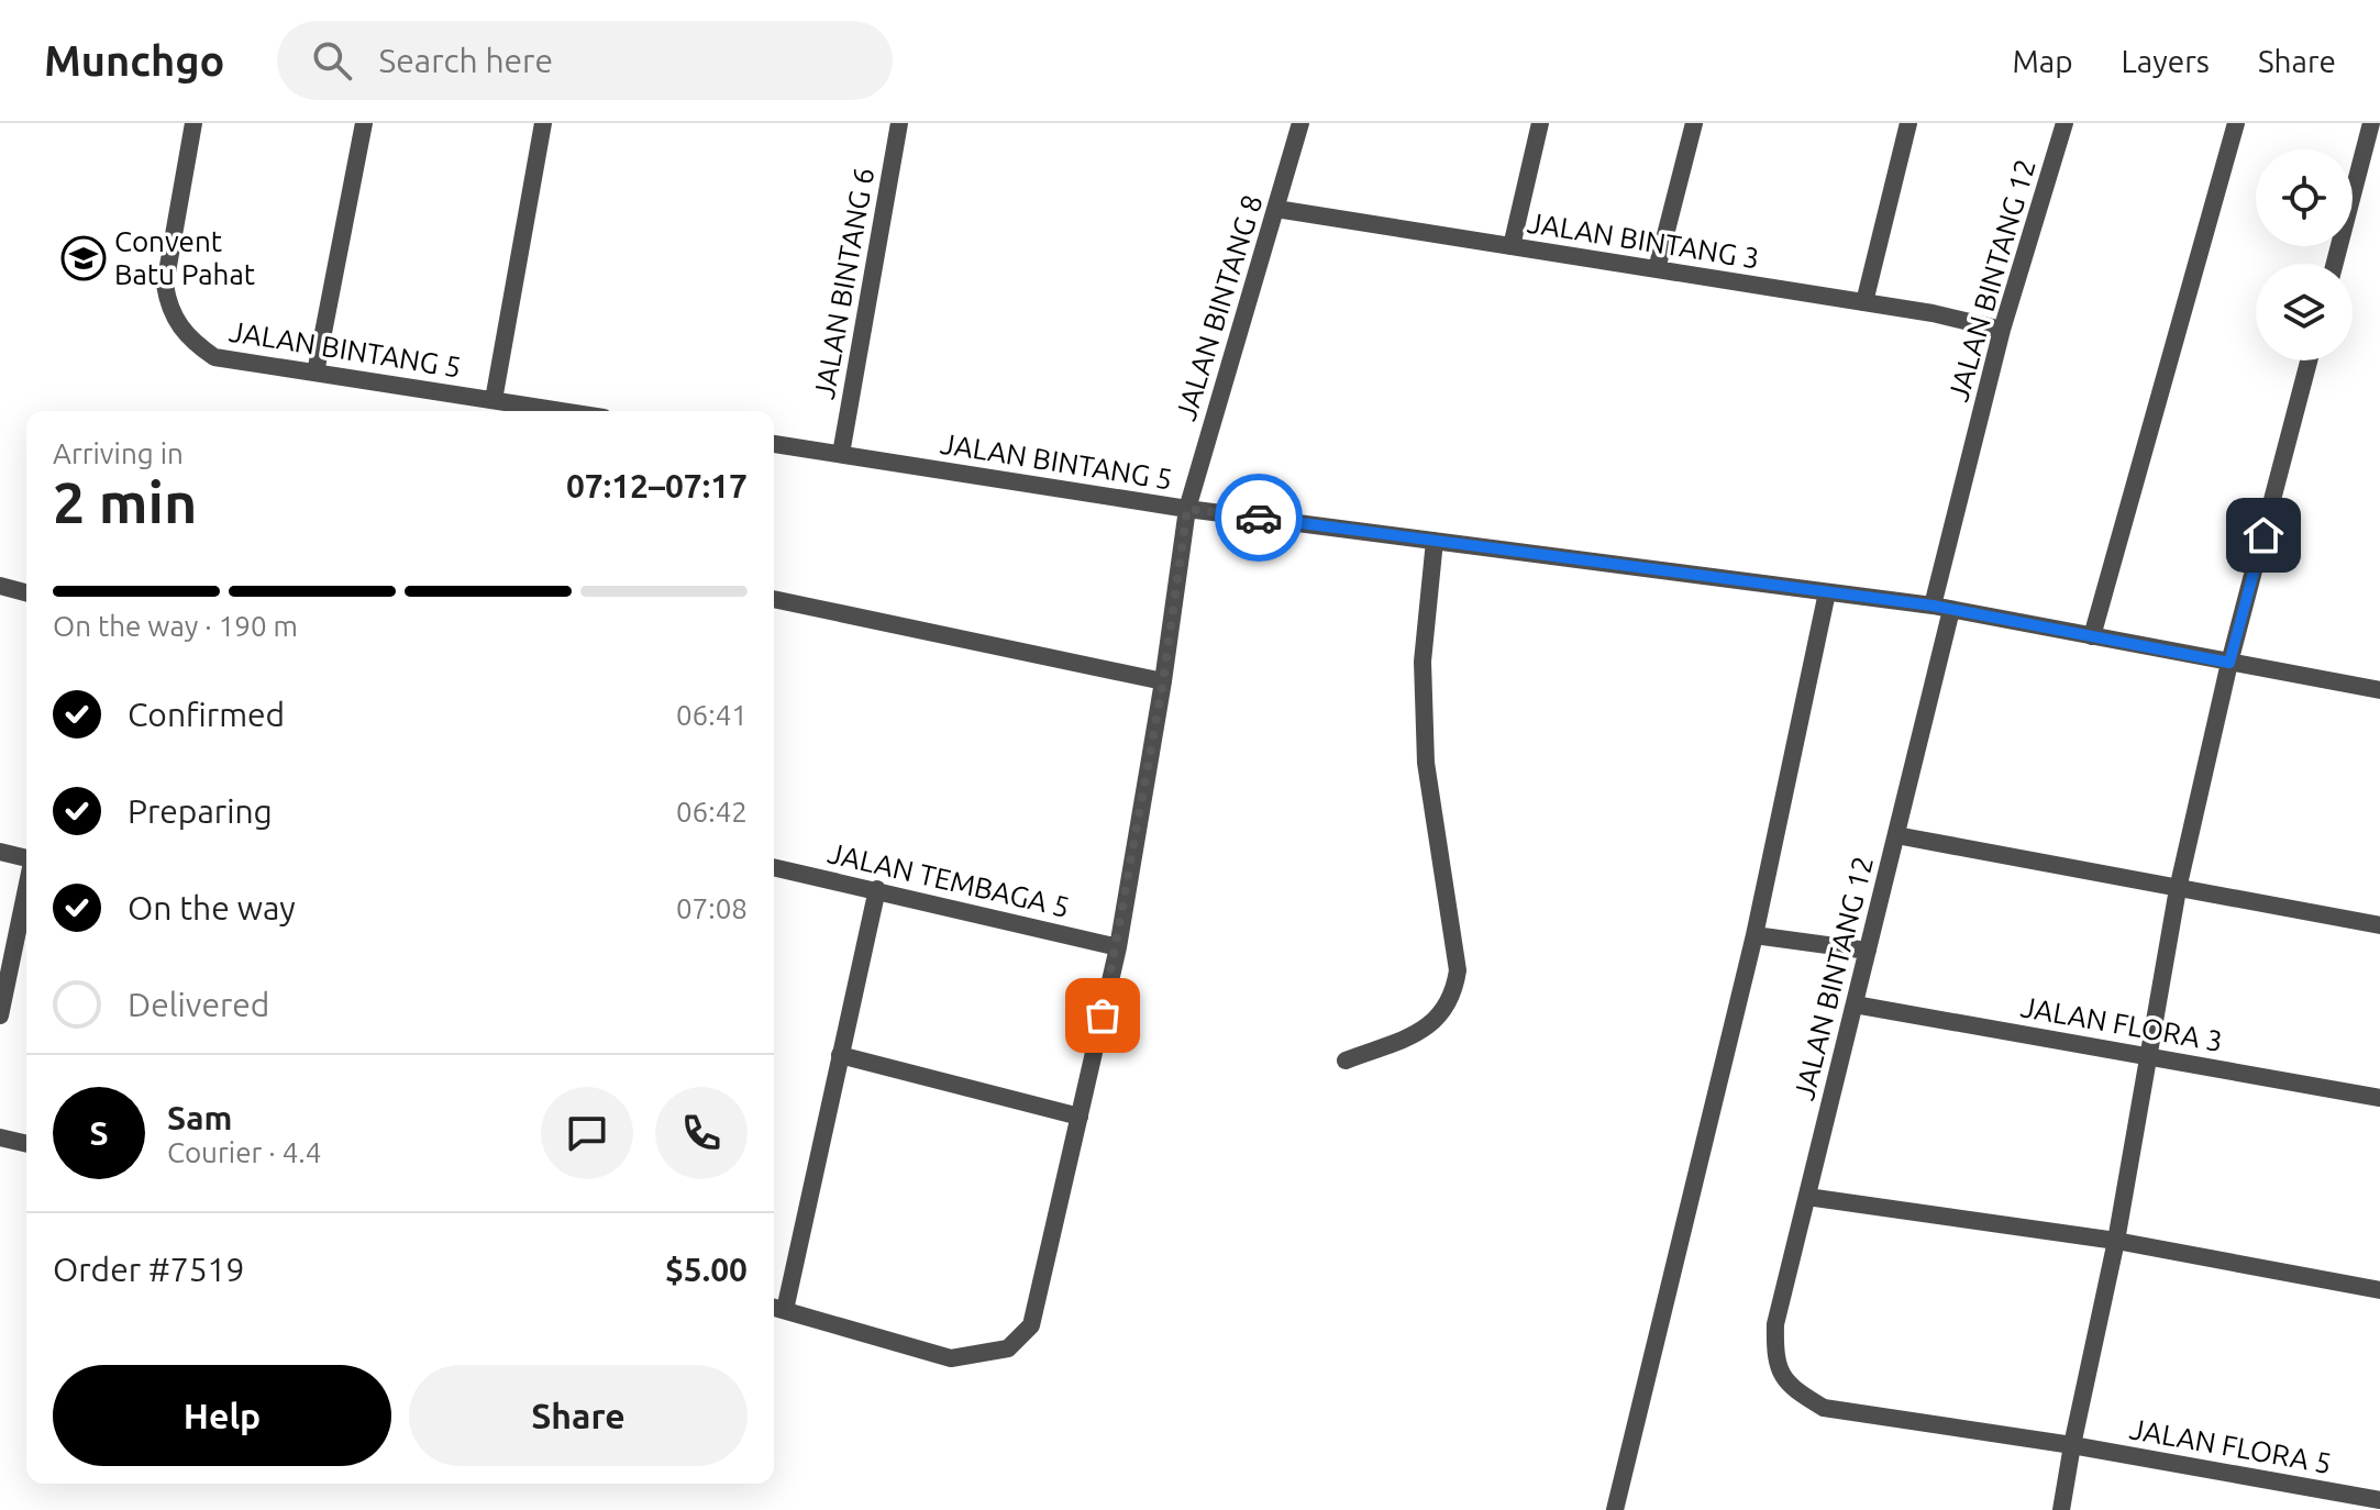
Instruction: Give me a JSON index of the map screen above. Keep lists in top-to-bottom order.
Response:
{
  "streets": {
    "street": [
      "JALAN BINTANG 3",
      "JALAN BINTANG 12",
      "JALAN BINTANG 6",
      "JALAN BINTANG 8",
      "JALAN BINTANG 5",
      "JALAN TEMBAGA 5",
      "JALAN FLORA 3",
      "JALAN FLORA 5"
    ]
  },
  "crossings": [
    ["JALAN BINTANG 3", "JALAN BINTANG 12"],
    ["JALAN BINTANG 3", "JALAN BINTANG 8"],
    ["JALAN BINTANG 12", "JALAN BINTANG 5"],
    ["JALAN BINTANG 12", "JALAN FLORA 3"],
    ["JALAN BINTANG 12", "JALAN FLORA 5"],
    ["JALAN BINTANG 6", "JALAN BINTANG 5"],
    ["JALAN BINTANG 8", "JALAN BINTANG 5"],
    ["JALAN BINTANG 8", "JALAN TEMBAGA 5"]
  ],
  "places": {
    "school or university": ["Convent Batu Pahat"]
  },
  "page": {
    "header": "Munchgo",
    "search": "Search here",
    "nav": ["Map", "Layers", "Share"],
    "heading": ["2 min", "Arriving in", "07:12–07:17"],
    "panel": [
      "Sam",
      "Courier · 4.4",
      "Order #7519",
      "$5.00"
    ],
    "bar": "On the way · 190 m",
    "list": [
      ["Confirmed", "06:41"],
      ["Preparing", "06:42"],
      ["On the way", "07:08"],
      "Delivered"
    ],
    "round": "S",
    "buttons": ["Help", "Share"]
  }
}
